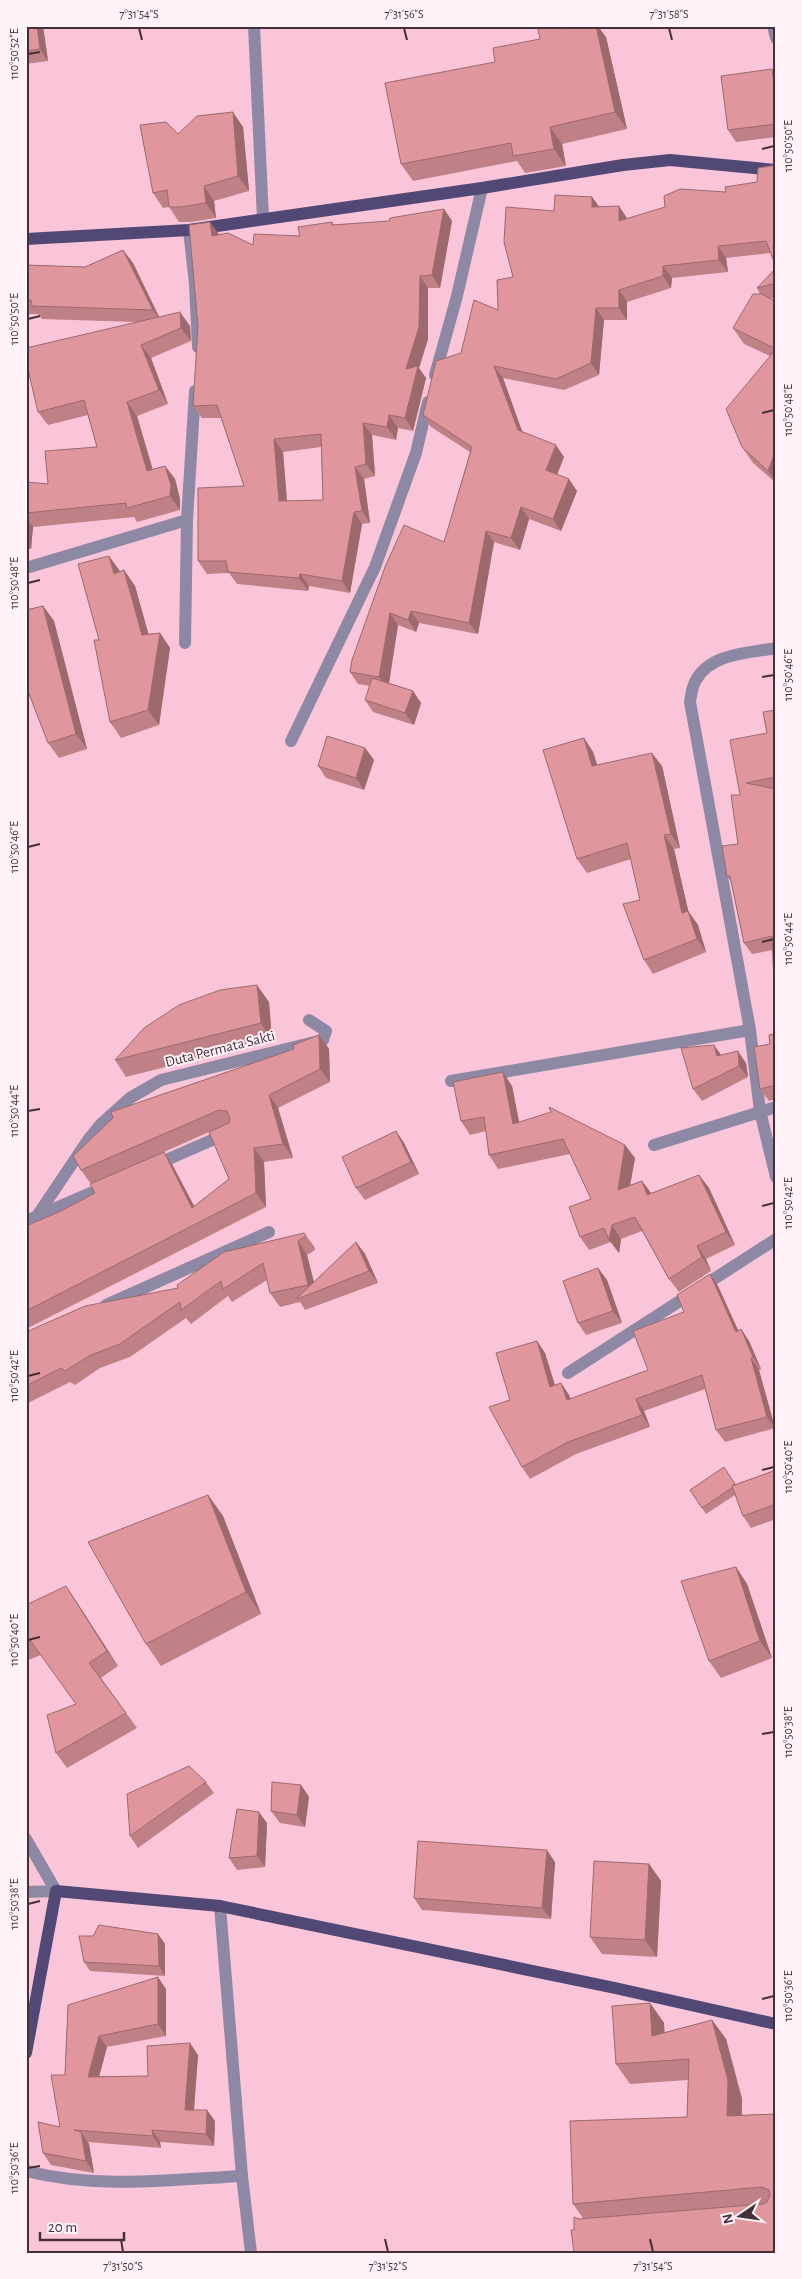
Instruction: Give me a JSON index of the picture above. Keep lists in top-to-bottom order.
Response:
{
  "streets": {
    "street": ["Duta Permata Sakti"]
  },
  "scale_bar": "20 m",
  "north": "left",
  "coordinates": [
    "7°31'54\"S",
    "7°31'56\"S",
    "7°31'58\"S",
    "110°50'52\"E",
    "110°50'50\"E",
    "110°50'48\"E",
    "110°50'46\"E",
    "110°50'44\"E",
    "110°50'42\"E",
    "110°50'40\"E",
    "110°50'38\"E",
    "110°50'36\"E",
    "7°31'50\"S",
    "7°31'52\"S"
  ]
}
